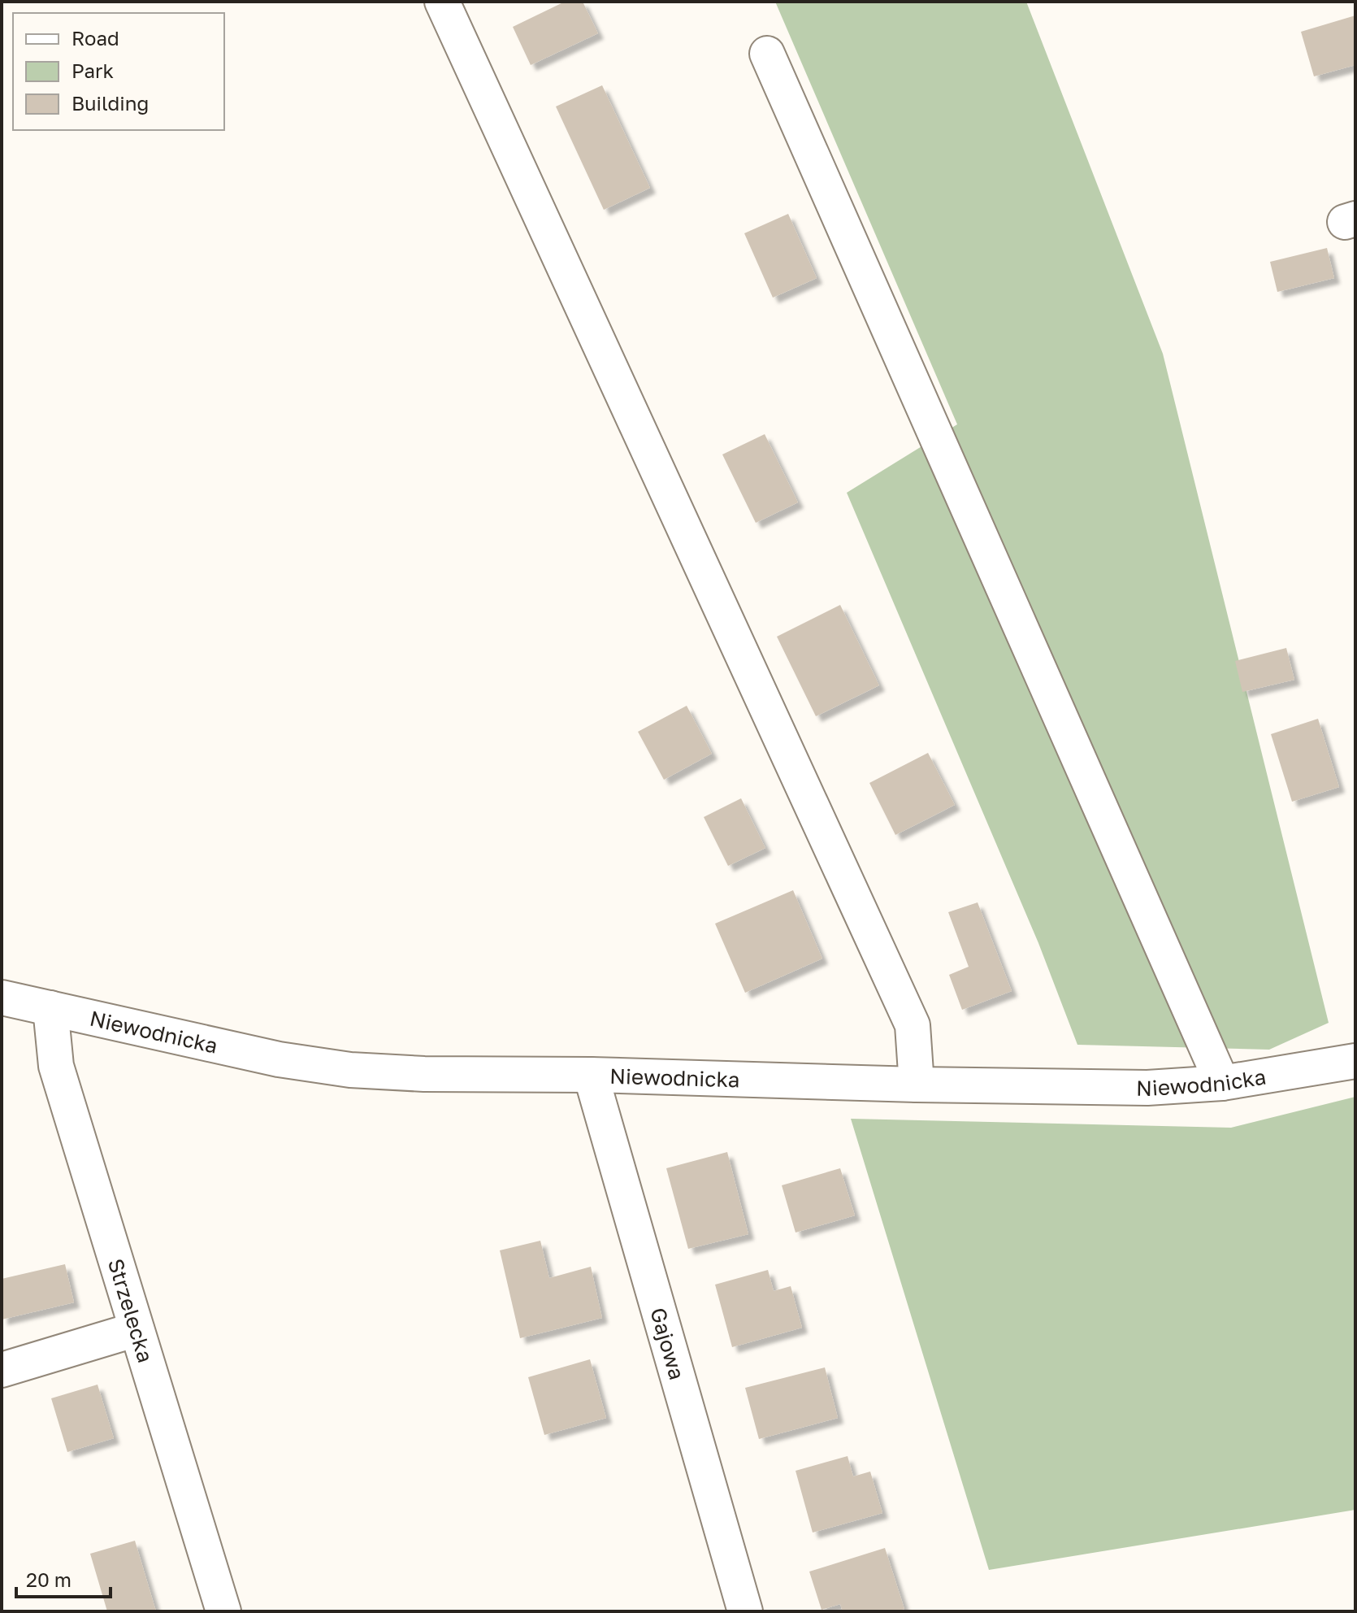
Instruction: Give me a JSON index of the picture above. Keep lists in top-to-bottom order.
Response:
{
  "streets": {
    "street": ["Niewodnicka", "Strzelecka", "Gajowa"]
  },
  "crossings": [
    ["Niewodnicka", "Strzelecka"],
    ["Niewodnicka", "Gajowa"]
  ],
  "legend": ["Road", "Park", "Building"],
  "scale_bar": "20 m"
}
